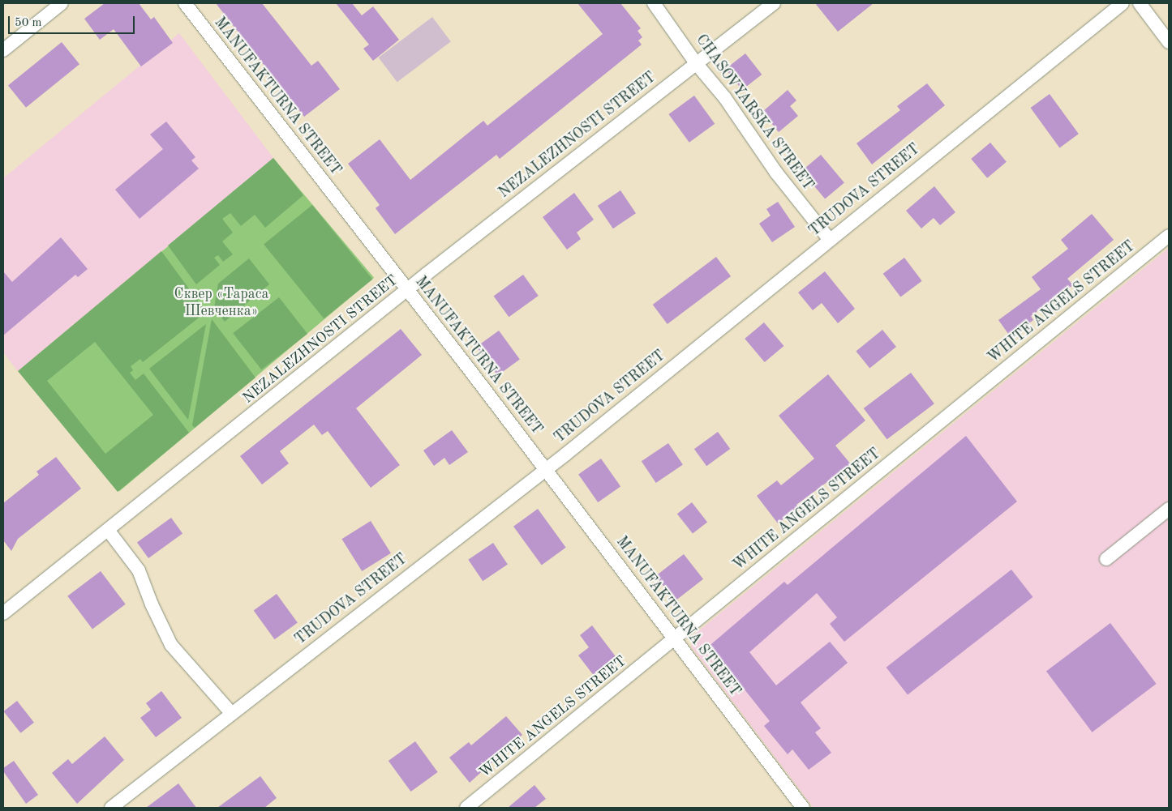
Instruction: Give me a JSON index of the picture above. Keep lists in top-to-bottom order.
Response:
{
  "streets": {
    "street": [
      "MANUFAKTURNA STREET",
      "CHASOVYARSKA STREET",
      "NEZALEZHNOSTI STREET",
      "TRUDOVA STREET",
      "WHITE ANGELS STREET"
    ]
  },
  "crossings": [
    ["MANUFAKTURNA STREET", "NEZALEZHNOSTI STREET"],
    ["MANUFAKTURNA STREET", "TRUDOVA STREET"],
    ["MANUFAKTURNA STREET", "WHITE ANGELS STREET"],
    ["CHASOVYARSKA STREET", "NEZALEZHNOSTI STREET"],
    ["CHASOVYARSKA STREET", "TRUDOVA STREET"]
  ],
  "parks": ["Сквер «Тараса Шевченка»"],
  "scale_bar": "50 m"
}
